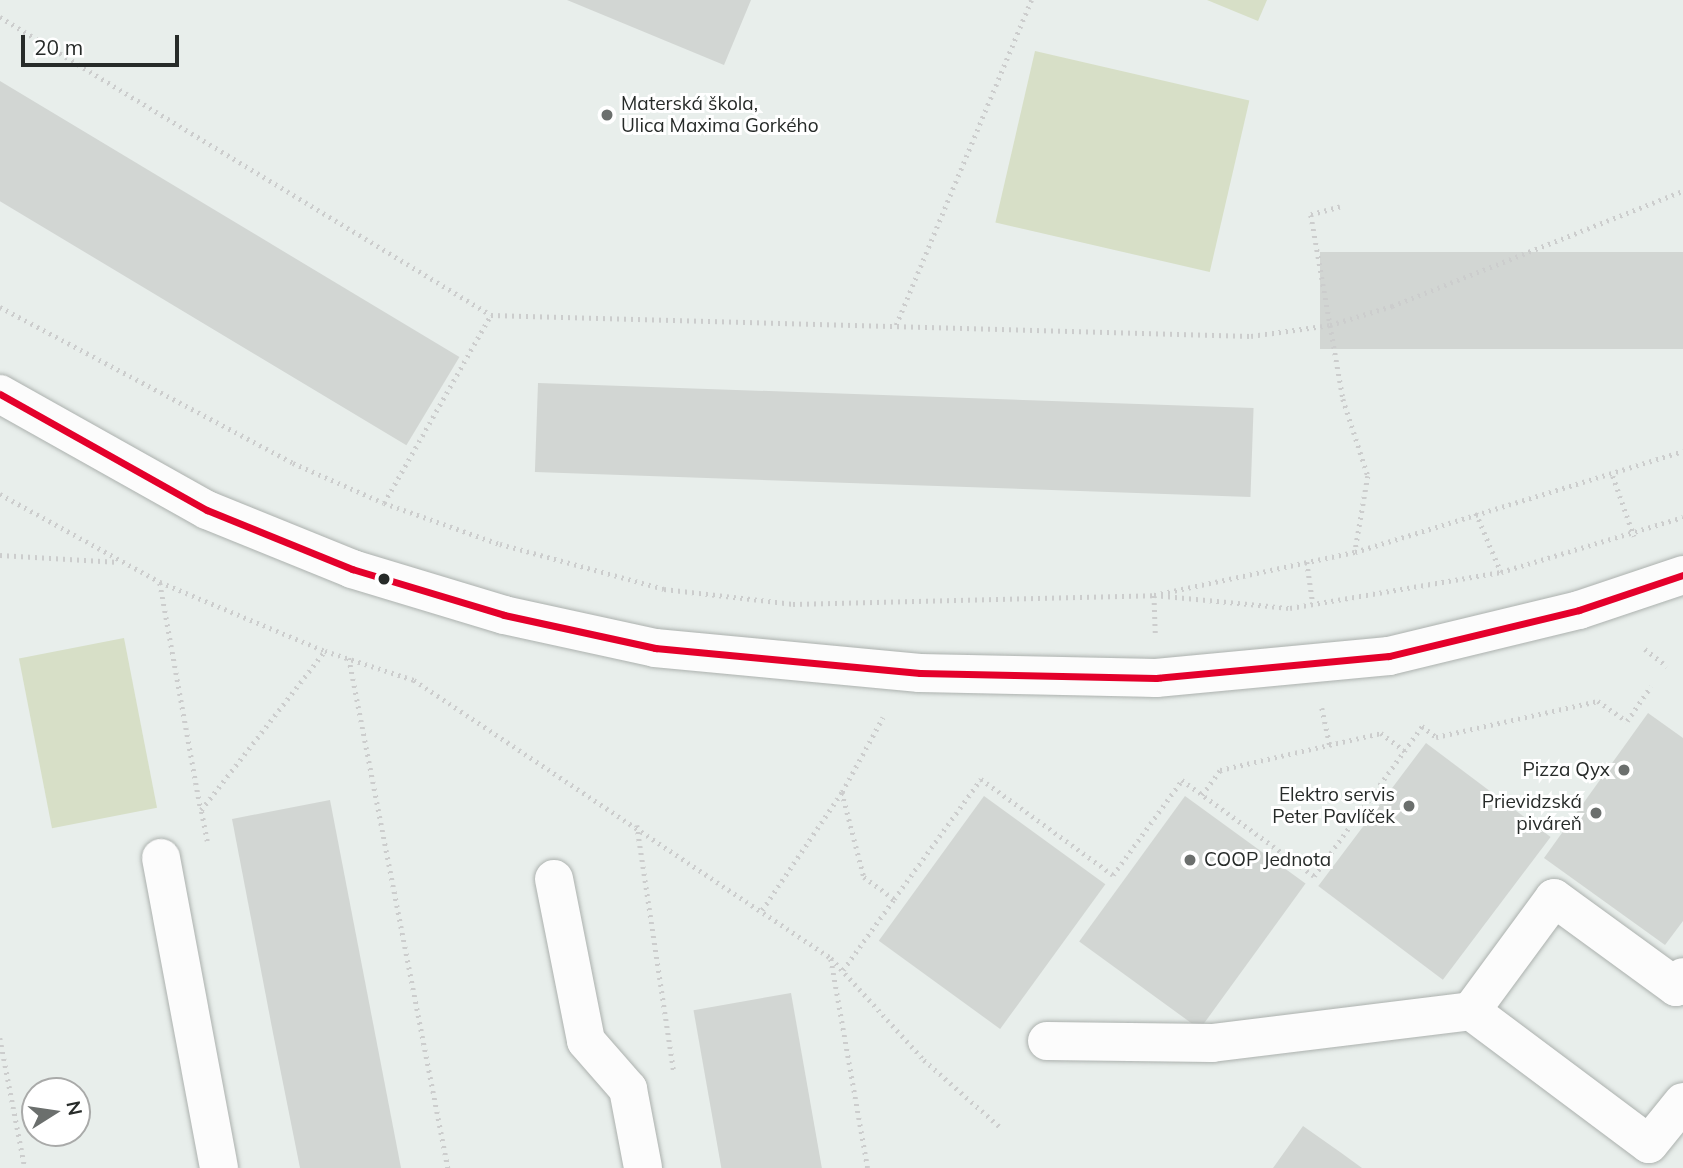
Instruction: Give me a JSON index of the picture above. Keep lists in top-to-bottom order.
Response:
{
  "places": [
    "Materská škola, Ulica Maxima Gorkého",
    "Pizza Qyx",
    "Elektro servis Peter Pavlíček",
    "Prievidzská piváreň",
    "COOP Jednota"
  ],
  "scale_bar": "20 m",
  "north": "right"
}
